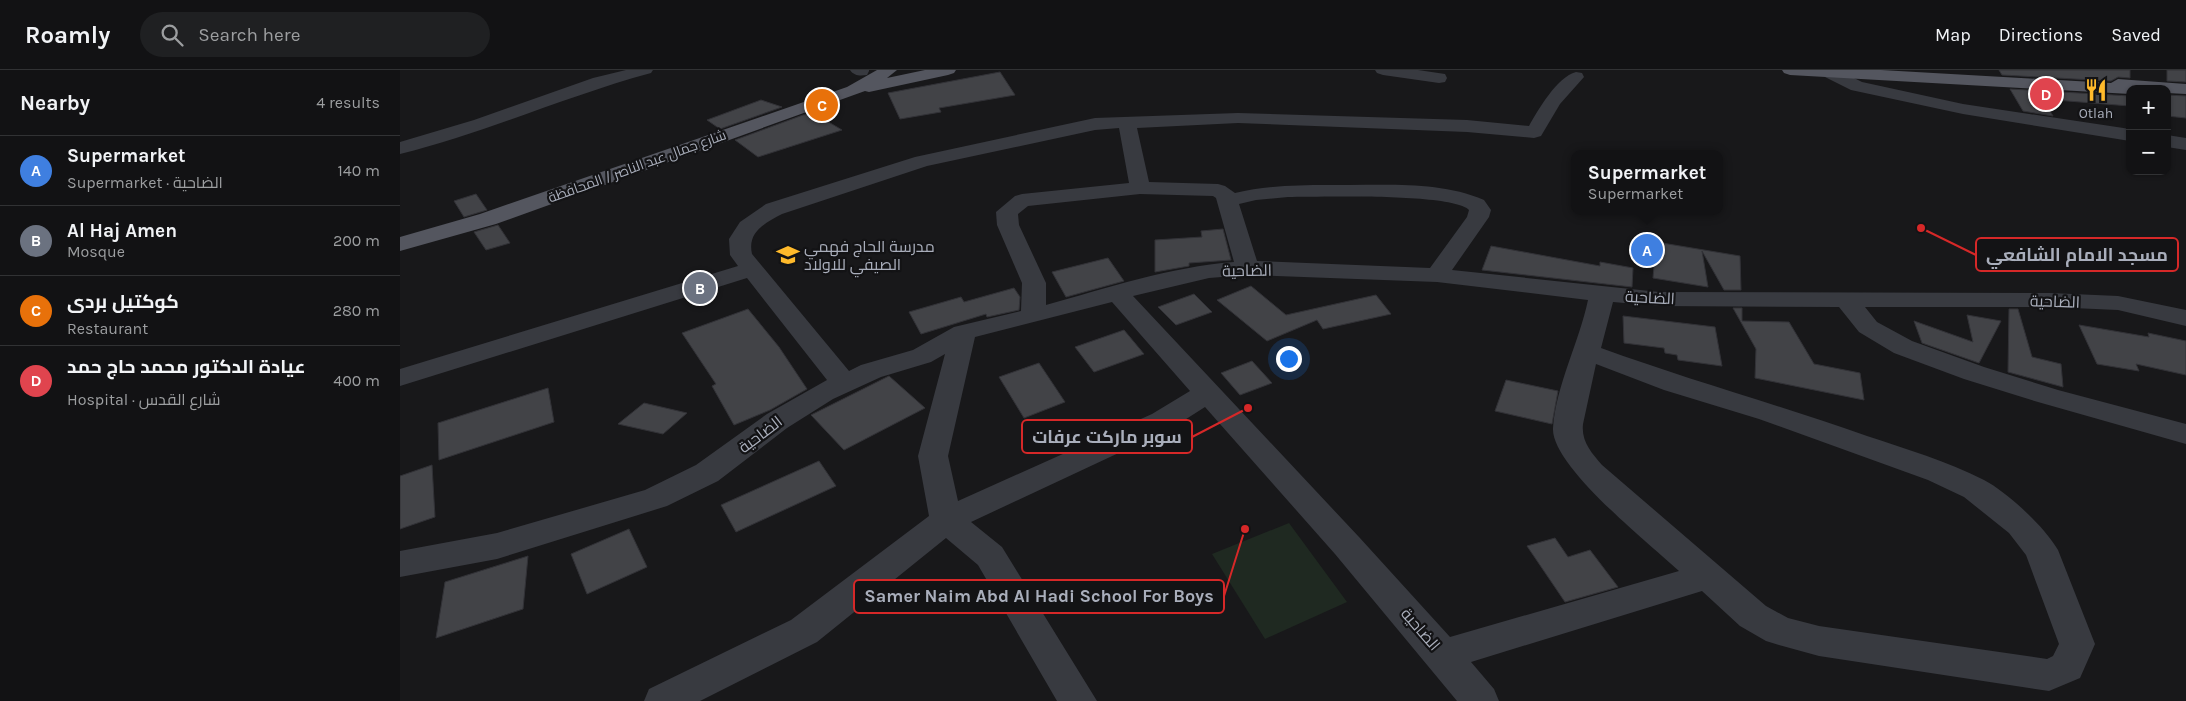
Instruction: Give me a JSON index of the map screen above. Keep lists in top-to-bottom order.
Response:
{
  "streets": {
    "main road": ["شارع جمال عبد الناصر / المحافظة"],
    "street": ["الضاحية"]
  },
  "places": {
    "restaurant": ["Otlah"],
    "other": ["مسجد الامام الشافعي", "سوبر ماركت عرفات", "Samer Naim Abd Al Hadi School For Boys"],
    "school or university": ["مدرسة الحاج فهمي الصيفي للاولاد"]
  },
  "page": {
    "header": "Roamly",
    "search": "Search here",
    "nav": ["Map", "Directions", "Saved"],
    "heading": ["Nearby", "4 results"],
    "pins": [
      "D",
      "C",
      "A",
      "B"
    ],
    "map_buttons": ["+", "−"],
    "list": [
      {
        "mark": "A",
        "name": "Supermarket",
        "note": "Supermarket · الضاحية",
        "value": "140 m"
      },
      {
        "mark": "B",
        "name": "Al Haj Amen",
        "note": "Mosque",
        "value": "200 m"
      },
      {
        "mark": "C",
        "name": "كوكتيل بردى",
        "note": "Restaurant",
        "value": "280 m"
      },
      {
        "mark": "D",
        "name": "عيادة الدكتور محمد حاج حمد",
        "note": "Hospital · شارع القدس",
        "value": "400 m"
      }
    ],
    "popup": ["Supermarket", "Supermarket"]
  }
}
